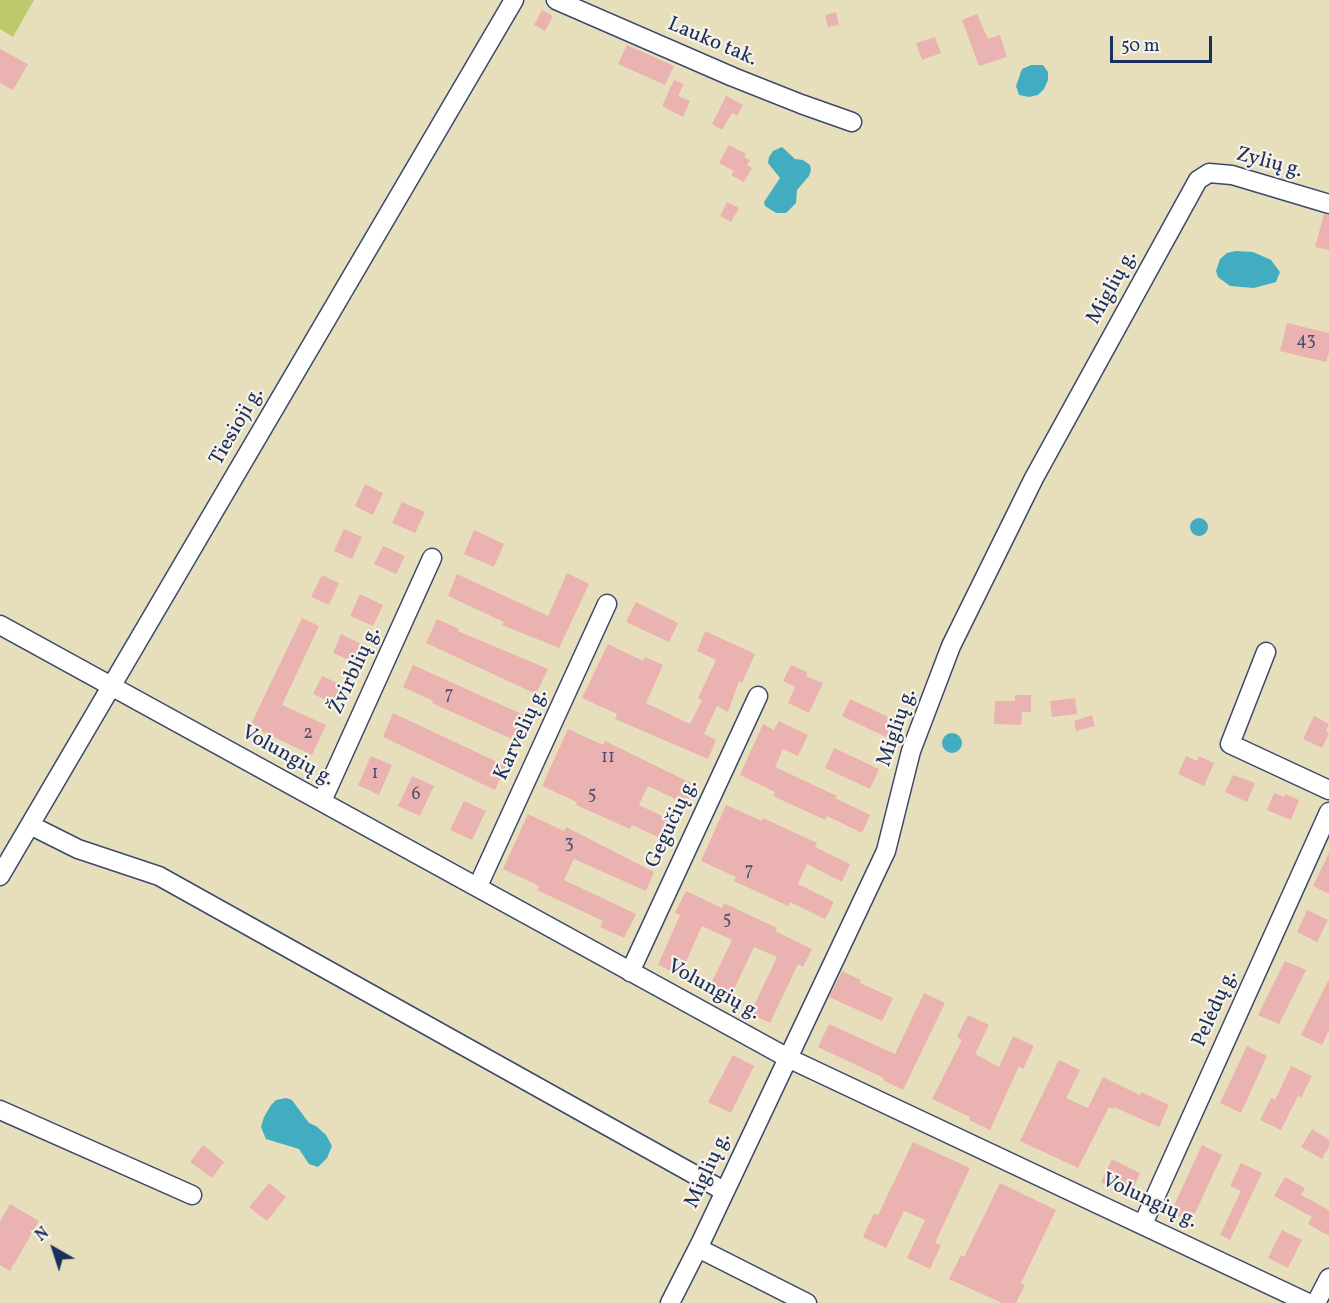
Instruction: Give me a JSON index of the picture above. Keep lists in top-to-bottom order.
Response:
{
  "streets": {
    "street": [
      "Lauko tak.",
      "Zylių g.",
      "Miglių g.",
      "Tiesioji g.",
      "Žvirblių g.",
      "Karvelių g.",
      "Volungių g.",
      "Gegučių g.",
      "Pelėdų g."
    ]
  },
  "crossings": [
    ["Zylių g.", "Miglių g."],
    ["Miglių g.", "Volungių g."],
    ["Tiesioji g.", "Volungių g."],
    ["Žvirblių g.", "Volungių g."],
    ["Karvelių g.", "Volungių g."],
    ["Volungių g.", "Gegučių g."],
    ["Volungių g.", "Pelėdų g."]
  ],
  "house_numbers": [
    "43",
    "7",
    "2",
    "11",
    "1",
    "6",
    "5",
    "3",
    "7",
    "5"
  ],
  "scale_bar": "50 m",
  "north": "top left"
}
